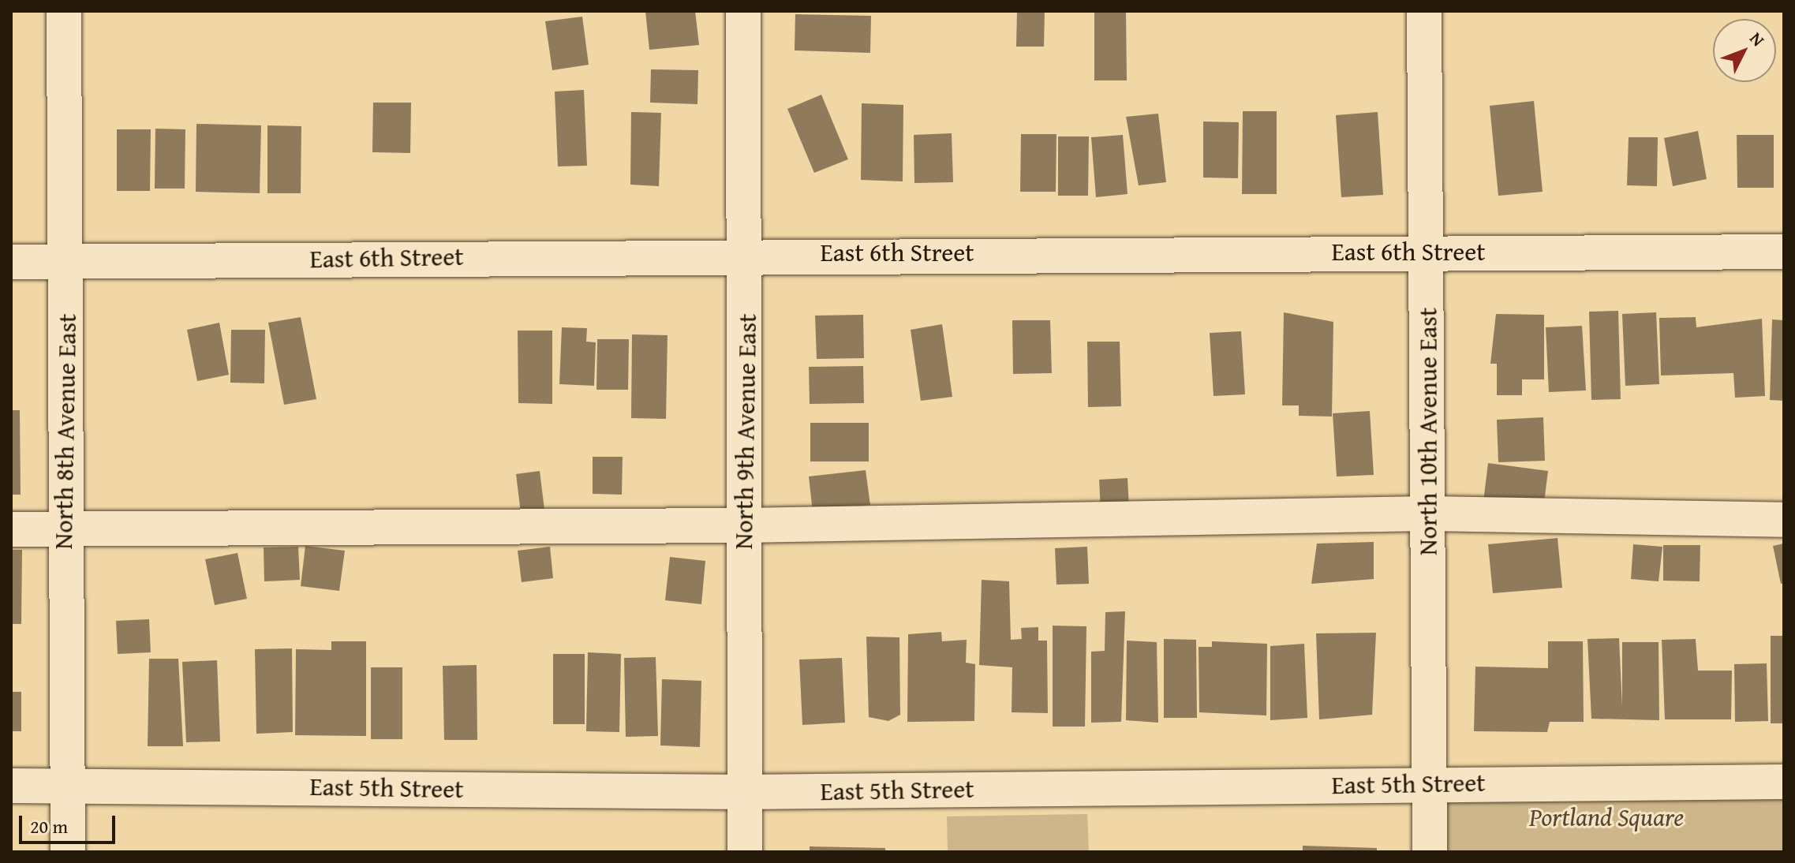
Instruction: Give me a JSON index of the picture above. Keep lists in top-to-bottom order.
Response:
{
  "streets": {
    "street": [
      "East 6th Street",
      "North 8th Avenue East",
      "North 9th Avenue East",
      "North 10th Avenue East",
      "East 5th Street"
    ]
  },
  "crossings": [
    ["East 6th Street", "North 8th Avenue East"],
    ["East 6th Street", "North 9th Avenue East"],
    ["East 6th Street", "North 10th Avenue East"],
    ["North 8th Avenue East", "East 5th Street"],
    ["North 9th Avenue East", "East 5th Street"],
    ["North 10th Avenue East", "East 5th Street"]
  ],
  "parks": ["Portland Square"],
  "scale_bar": "20 m",
  "north": "top right"
}
